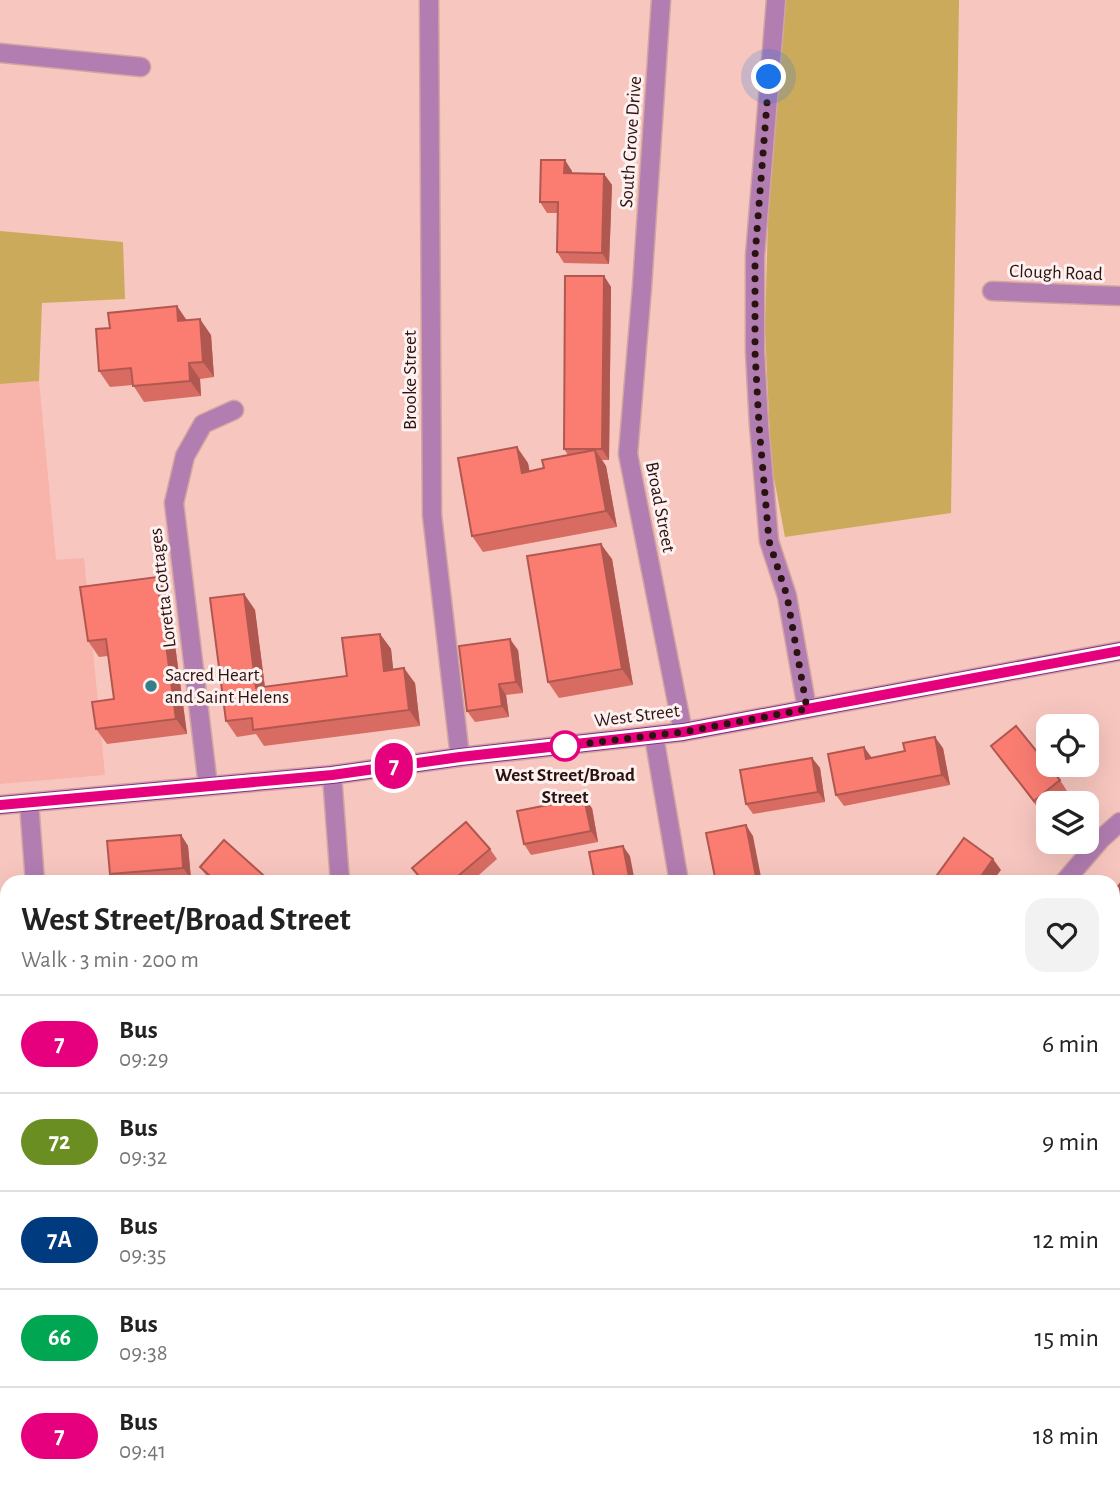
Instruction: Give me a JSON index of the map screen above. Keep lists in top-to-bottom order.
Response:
{
  "streets": {
    "main road": ["West Street"],
    "street": [
      "South Grove Drive",
      "Clough Road",
      "Brooke Street",
      "Broad Street",
      "Loretta Cottages"
    ]
  },
  "crossings": [
    ["South Grove Drive", "Broad Street"],
    ["Brooke Street", "West Street"],
    ["Broad Street", "West Street"],
    ["Loretta Cottages", "West Street"]
  ],
  "places": ["Sacred Heart and Saint Helens", "West Street/Broad Street"],
  "lines": ["bus line 7"],
  "page": {
    "on_map": "7",
    "heading": ["West Street/Broad Street", "Walk · 3 min · 200 m"],
    "list": [
      {
        "mark": "7",
        "name": "Bus",
        "note": "09:29",
        "value": "6 min"
      },
      {
        "mark": "72",
        "name": "Bus",
        "note": "09:32",
        "value": "9 min"
      },
      {
        "mark": "7A",
        "name": "Bus",
        "note": "09:35",
        "value": "12 min"
      },
      {
        "mark": "66",
        "name": "Bus",
        "note": "09:38",
        "value": "15 min"
      },
      {
        "mark": "7",
        "name": "Bus",
        "note": "09:41",
        "value": "18 min"
      }
    ]
  }
}
